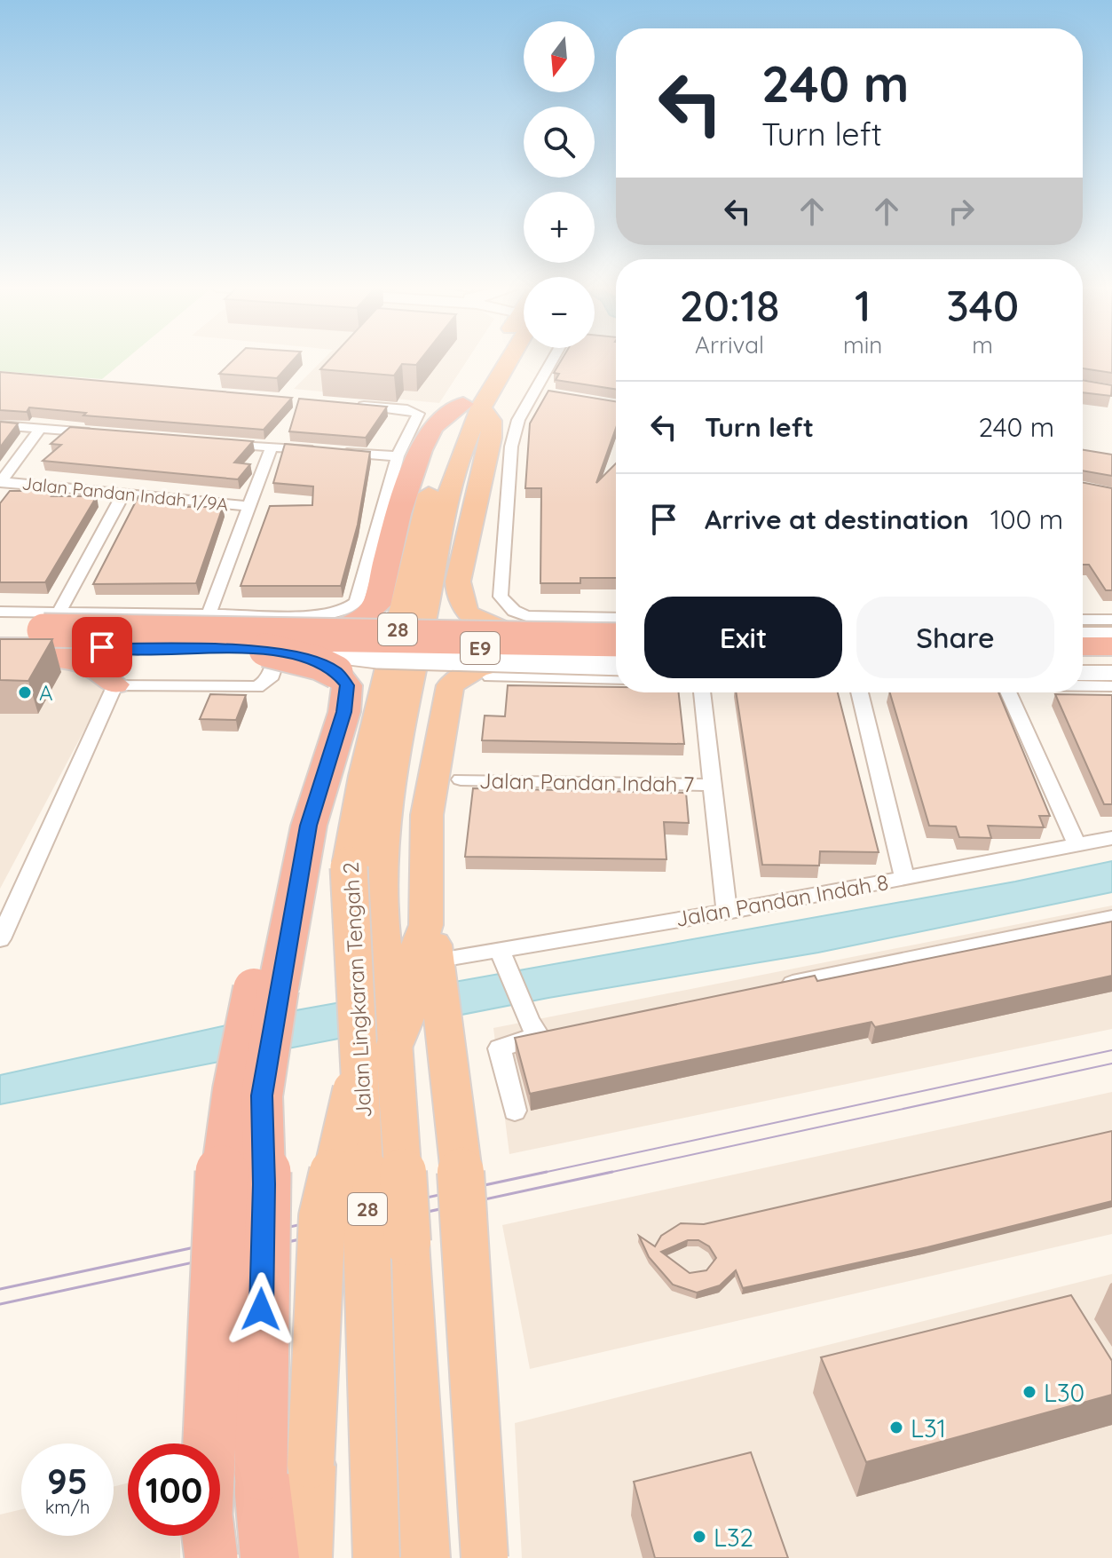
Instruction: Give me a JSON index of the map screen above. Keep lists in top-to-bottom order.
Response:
{
  "streets": {
    "highway": ["28", "E9", "Jalan Lingkaran Tengah 2"],
    "street": ["Jalan Pandan Indah 1/9A", "Jalan Pandan Indah 7", "Jalan Pandan Indah 8"]
  },
  "places": [
    "A",
    "L30",
    "L31",
    "L32"
  ],
  "north": "bottom",
  "page": {
    "map_buttons": ["+", "−"],
    "turn": ["240 m", "Turn left"],
    "eta": [
      "20:18",
      "Arrival",
      "1",
      "min",
      "340",
      "m"
    ],
    "list": [
      {
        "name": "Turn left",
        "value": "240 m"
      },
      {
        "name": "Arrive at destination",
        "value": "100 m"
      }
    ],
    "buttons": ["Exit", "Share"],
    "speed": "95 km/h",
    "limit": "100"
  }
}
